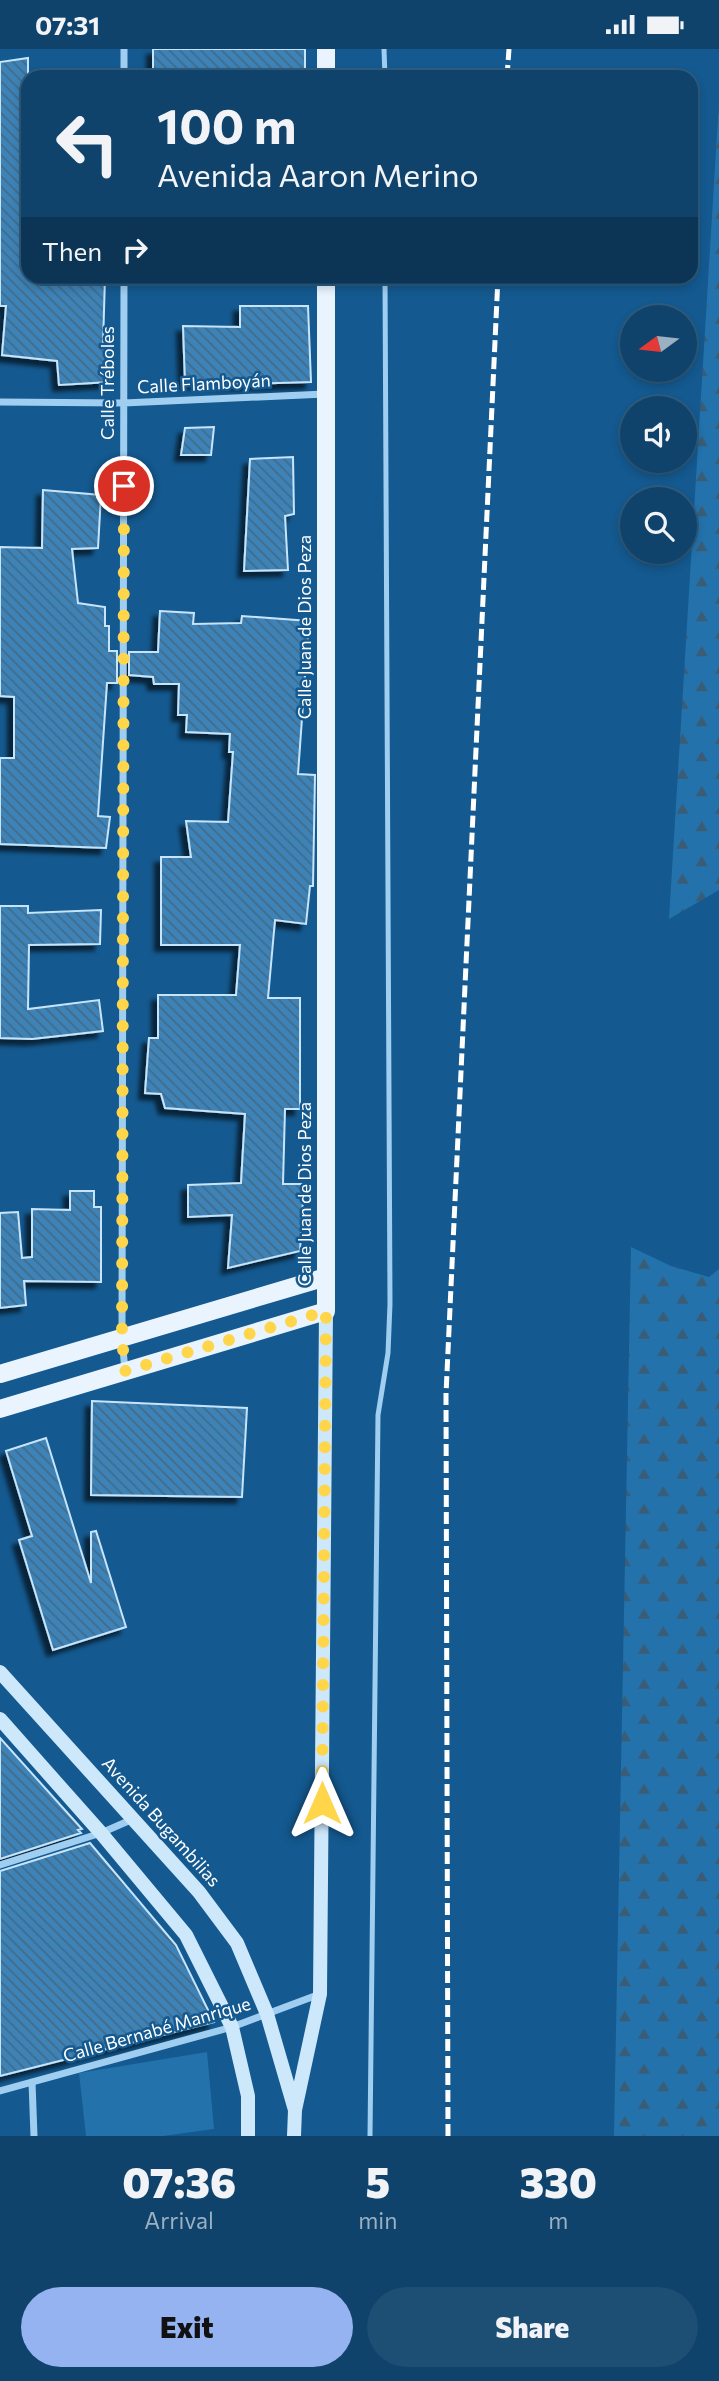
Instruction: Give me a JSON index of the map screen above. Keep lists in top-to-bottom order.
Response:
{
  "streets": {
    "main road": ["Calle Juan de Dios Peza", "Avenida Bugambilias"],
    "street": ["Calle Tréboles", "Calle Flamboyán", "Calle Bernabé Manrique"]
  },
  "crossings": [
    ["Calle Tréboles", "Calle Flamboyán"],
    ["Calle Flamboyán", "Calle Juan de Dios Peza"],
    ["Calle Juan de Dios Peza", "Avenida Bugambilias"],
    ["Calle Juan de Dios Peza", "Calle Bernabé Manrique"],
    ["Avenida Bugambilias", "Calle Bernabé Manrique"]
  ],
  "north": "left",
  "page": {
    "status": "07:31",
    "turn": ["100 m", "Avenida Aaron Merino"],
    "then": "Then",
    "eta": [
      "07:36",
      "Arrival",
      "5",
      "min",
      "330",
      "m"
    ],
    "buttons": ["Exit", "Share"]
  }
}
